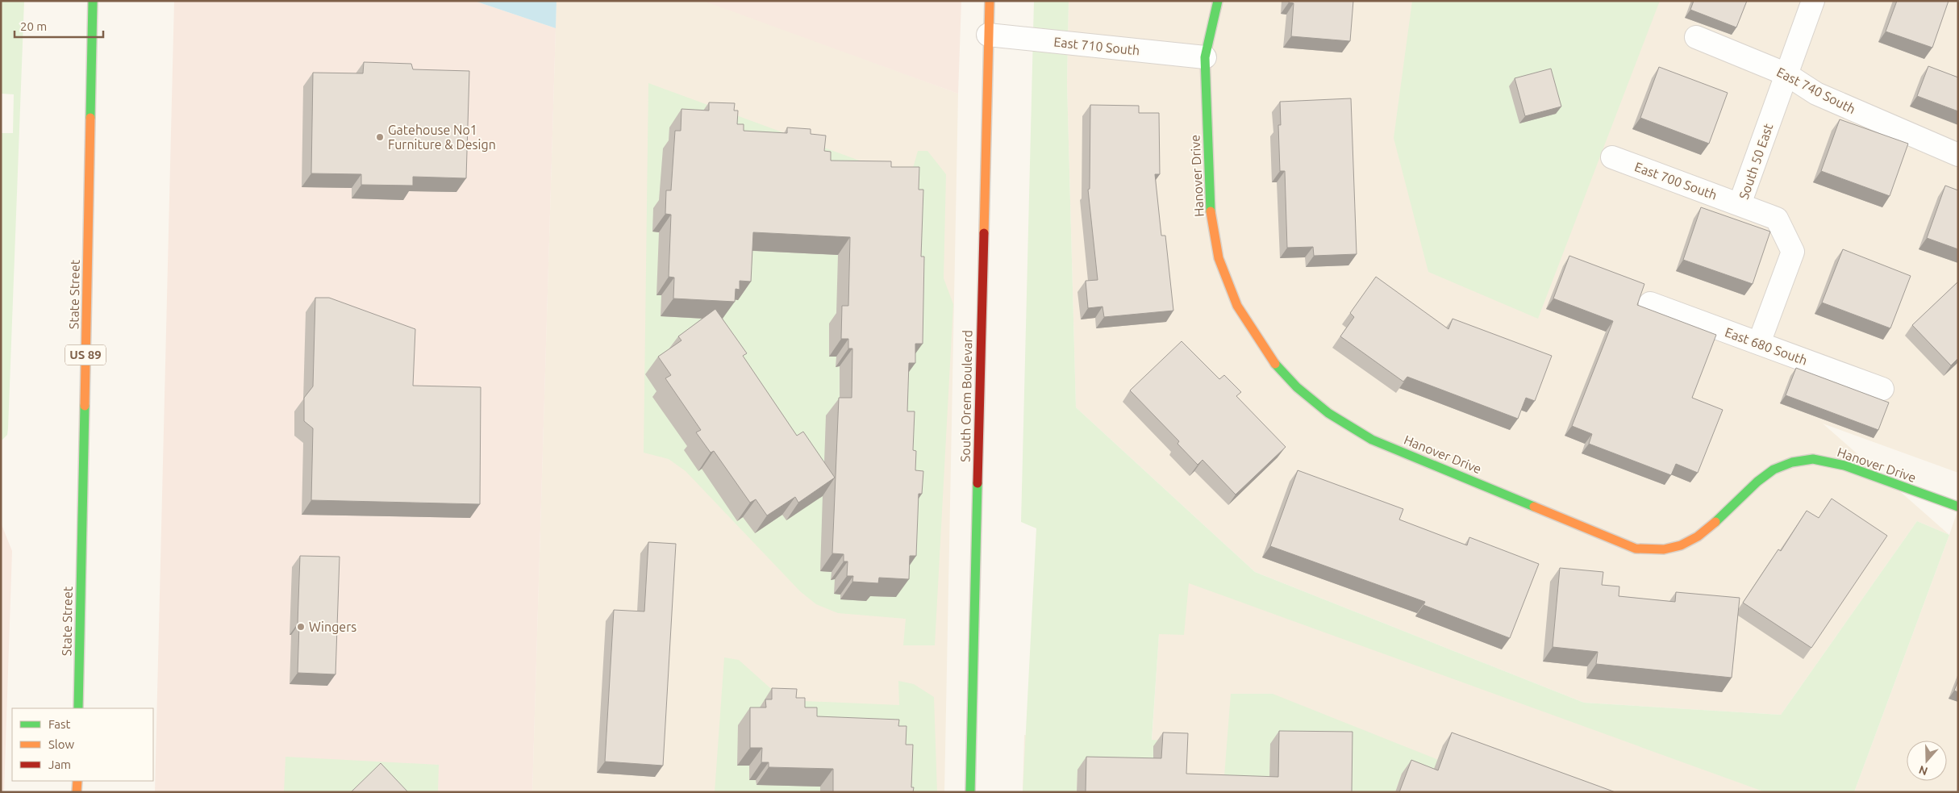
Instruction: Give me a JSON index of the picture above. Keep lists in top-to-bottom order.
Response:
{
  "streets": {
    "street": [
      "East 710 South",
      "East 740 South",
      "South 50 East",
      "Hanover Drive",
      "East 700 South",
      "State Street",
      "East 680 South",
      "US 89",
      "South Orem Boulevard"
    ]
  },
  "crossings": [
    ["East 710 South", "Hanover Drive"],
    ["East 710 South", "South Orem Boulevard"],
    ["East 740 South", "South 50 East"],
    ["South 50 East", "East 700 South"],
    ["South 50 East", "East 680 South"]
  ],
  "places": ["Gatehouse No1 Furniture & Design", "Wingers"],
  "legend": ["Fast", "Slow", "Jam"],
  "scale_bar": "20 m",
  "north": "bottom"
}
